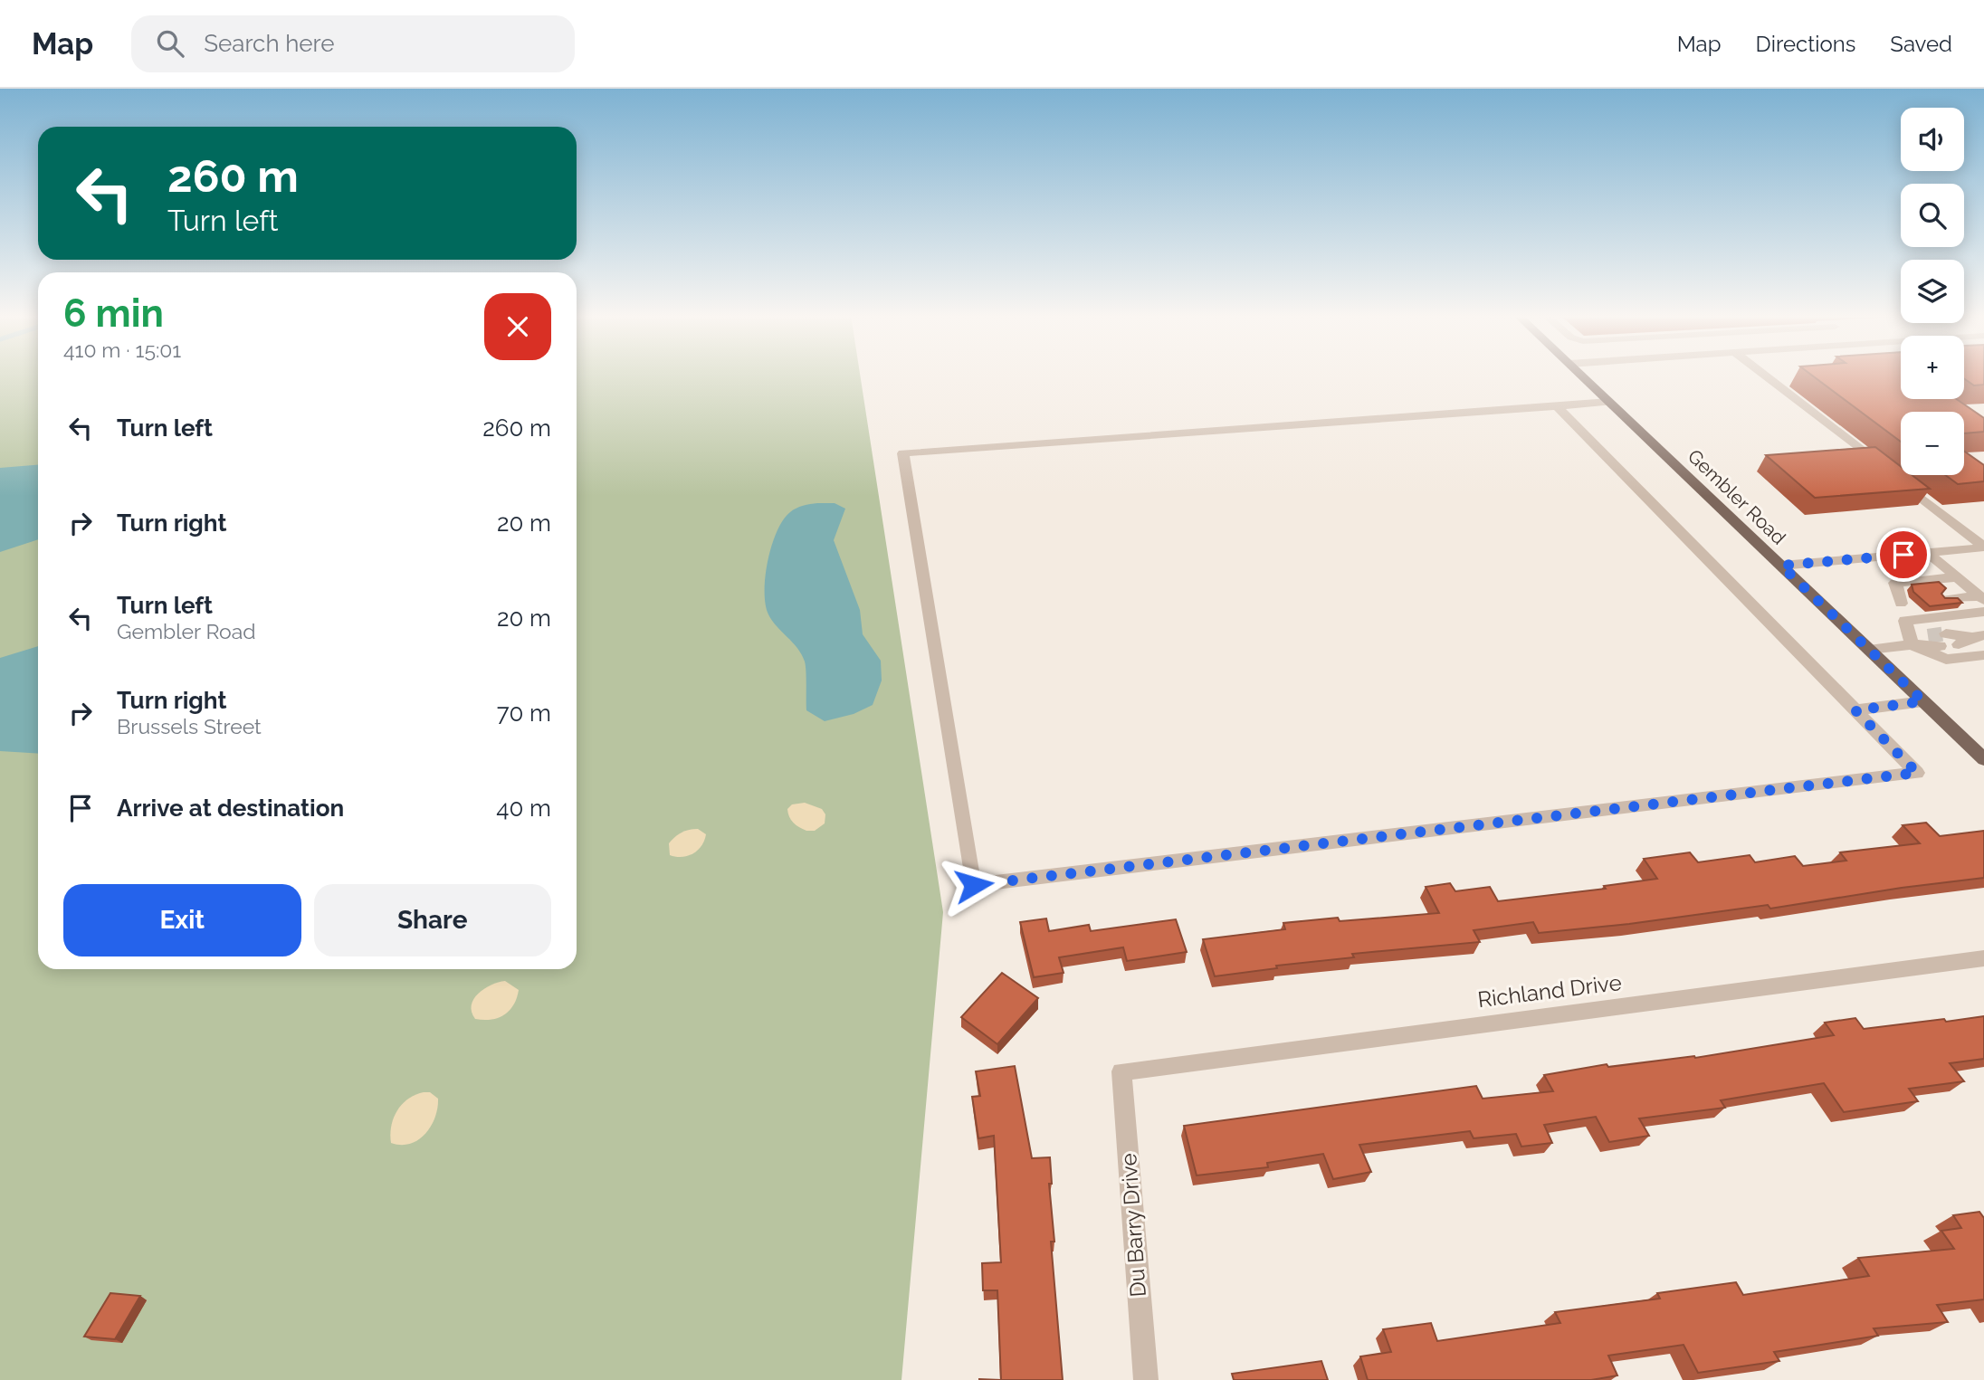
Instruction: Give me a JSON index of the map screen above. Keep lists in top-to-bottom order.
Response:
{
  "streets": {
    "main road": ["Gembler Road"],
    "street": ["Richland Drive", "Du Barry Drive"]
  },
  "crossings": [
    ["Richland Drive", "Du Barry Drive"]
  ],
  "page": {
    "header": "Map",
    "search": "Search here",
    "nav": ["Map", "Directions", "Saved"],
    "map_buttons": ["+", "−"],
    "turn": ["260 m", "Turn left"],
    "heading": ["6 min", "410 m · 15:01"],
    "list": [
      {
        "name": "Turn left",
        "value": "260 m"
      },
      {
        "name": "Turn right",
        "value": "20 m"
      },
      {
        "name": "Turn left",
        "note": "Gembler Road",
        "value": "20 m"
      },
      {
        "name": "Turn right",
        "note": "Brussels Street",
        "value": "70 m"
      },
      {
        "name": "Arrive at destination",
        "value": "40 m"
      }
    ],
    "buttons": ["Exit", "Share"]
  }
}
